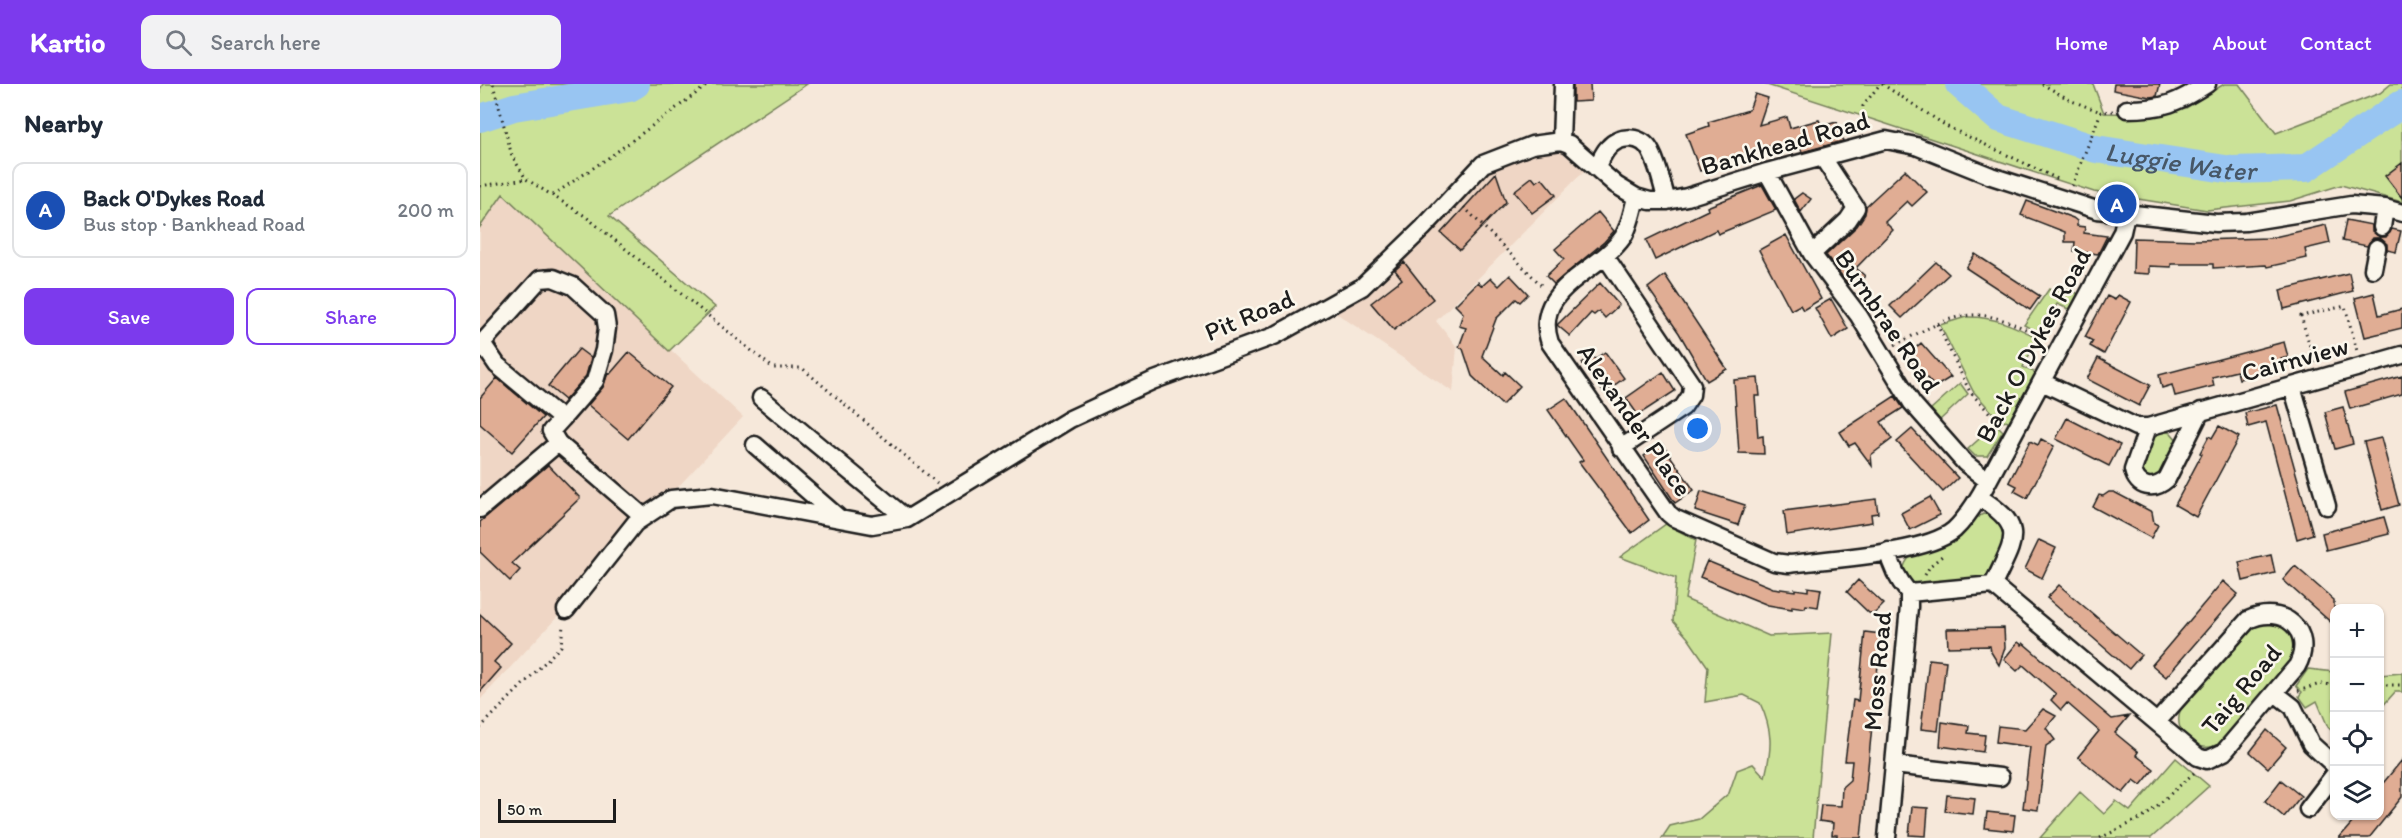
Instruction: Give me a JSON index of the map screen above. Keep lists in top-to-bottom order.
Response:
{
  "streets": {
    "street": [
      "Bankhead Road",
      "Pit Road",
      "Burnbrae Road",
      "Back O Dykes Road",
      "Cairnview",
      "Alexander Place",
      "Moss Road",
      "Taig Road"
    ]
  },
  "crossings": [
    ["Bankhead Road", "Burnbrae Road"],
    ["Bankhead Road", "Back O Dykes Road"],
    ["Burnbrae Road", "Back O Dykes Road"],
    ["Back O Dykes Road", "Alexander Place"],
    ["Alexander Place", "Moss Road"]
  ],
  "water": ["Luggie Water"],
  "scale_bar": "50 m",
  "page": {
    "header": "Kartio",
    "search": "Search here",
    "nav": [
      "Home",
      "Map",
      "About",
      "Contact"
    ],
    "heading": "Nearby",
    "list": [
      {
        "mark": "A",
        "name": "Back O'Dykes Road",
        "note": "Bus stop · Bankhead Road",
        "value": "200 m"
      }
    ],
    "pins": "A",
    "buttons": ["Save", "Share"],
    "map_buttons": ["+", "−"],
    "scale": "50 m"
  }
}
